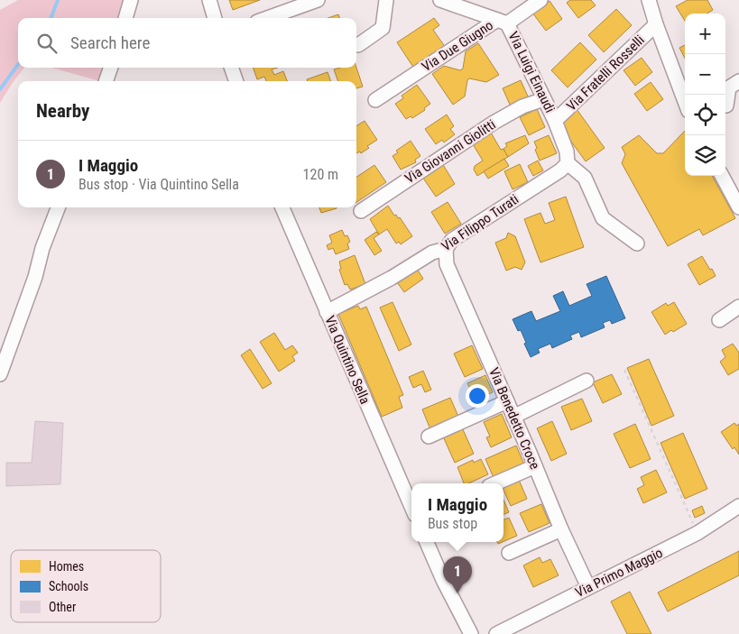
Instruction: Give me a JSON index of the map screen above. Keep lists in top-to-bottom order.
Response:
{
  "streets": {
    "street": [
      "Via Due Giugno",
      "Via Luigi Einaudi",
      "Via Fratelli Rosselli",
      "Via Giovanni Giolitti",
      "Via Filippo Turati",
      "Via Quintino Sella",
      "Via Benedetto Croce",
      "Via Primo Maggio"
    ]
  },
  "crossings": [
    ["Via Due Giugno", "Via Luigi Einaudi"],
    ["Via Luigi Einaudi", "Via Fratelli Rosselli"],
    ["Via Luigi Einaudi", "Via Giovanni Giolitti"],
    ["Via Filippo Turati", "Via Quintino Sella"],
    ["Via Filippo Turati", "Via Benedetto Croce"],
    ["Via Benedetto Croce", "Via Primo Maggio"]
  ],
  "legend": ["Homes", "Schools", "Other"],
  "page": {
    "map_buttons": ["+", "−"],
    "search": "Search here",
    "heading": "Nearby",
    "list": [
      {
        "mark": "1",
        "name": "I Maggio",
        "note": "Bus stop · Via Quintino Sella",
        "value": "120 m"
      }
    ],
    "popup": ["I Maggio", "Bus stop"],
    "pins": "1"
  }
}
